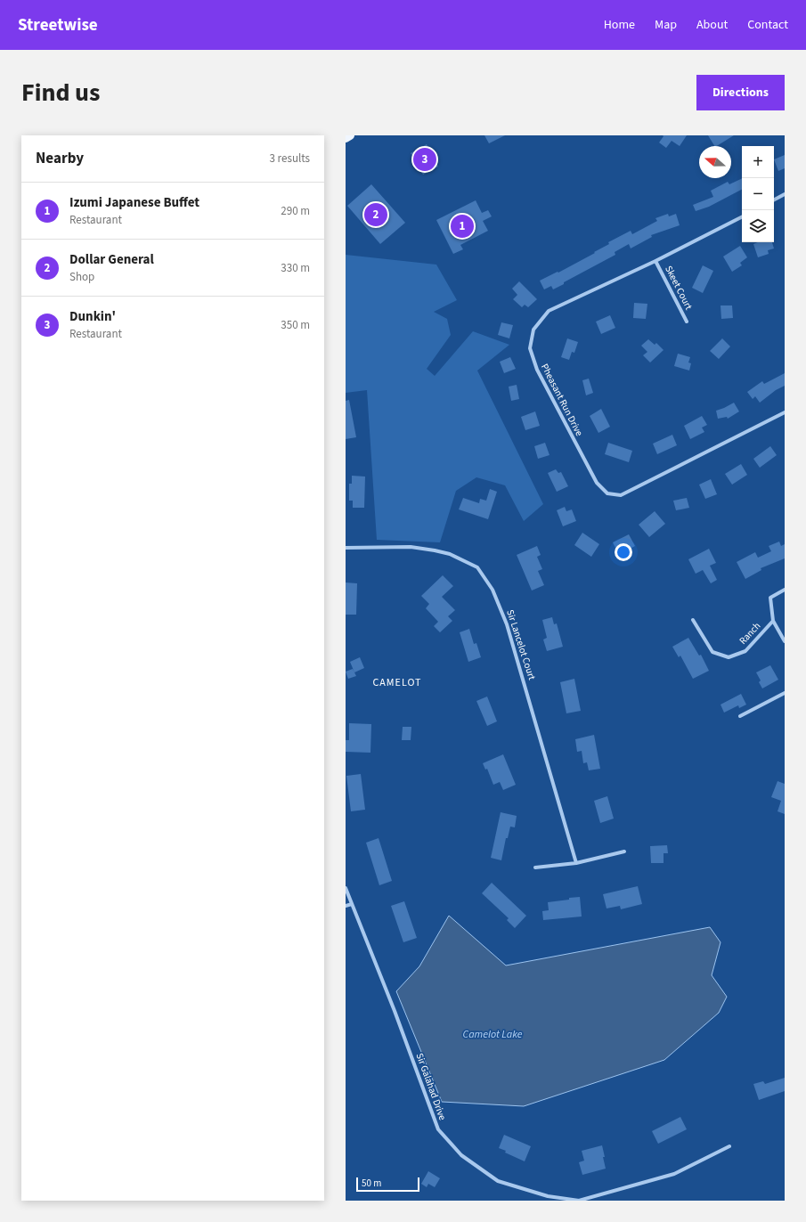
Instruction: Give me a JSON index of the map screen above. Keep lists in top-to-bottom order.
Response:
{
  "streets": {
    "street": [
      "Skeet Court",
      "Pheasant Run Drive",
      "Ranch",
      "Sir Lancelot Court",
      "Sir Galahad Drive"
    ]
  },
  "crossings": [
    ["Skeet Court", "Pheasant Run Drive"]
  ],
  "districts": ["CAMELOT"],
  "water": ["Camelot Lake"],
  "scale_bar": "50 m",
  "north": "left",
  "page": {
    "header": "Streetwise",
    "nav": [
      "Home",
      "Map",
      "About",
      "Contact"
    ],
    "title": "Find us",
    "buttons": "Directions",
    "heading": ["Nearby", "3 results"],
    "map_buttons": ["+", "−"],
    "pins": ["3", "2", "1"],
    "list": [
      {
        "mark": "1",
        "name": "Izumi Japanese Buffet",
        "note": "Restaurant",
        "value": "290 m"
      },
      {
        "mark": "2",
        "name": "Dollar General",
        "note": "Shop",
        "value": "330 m"
      },
      {
        "mark": "3",
        "name": "Dunkin'",
        "note": "Restaurant",
        "value": "350 m"
      }
    ],
    "scale": "50 m"
  }
}
